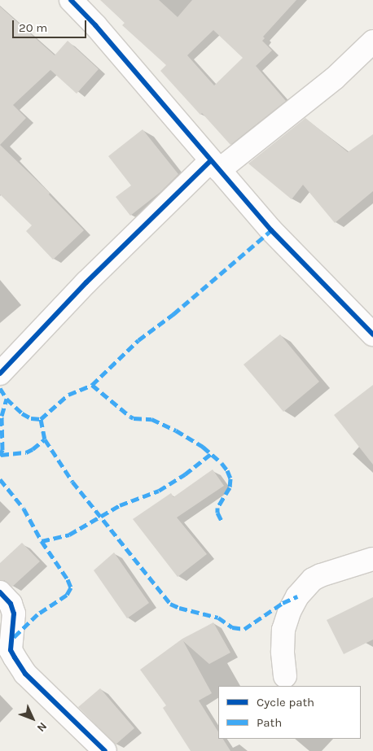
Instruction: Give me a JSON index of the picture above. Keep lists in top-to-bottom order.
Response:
{
  "legend": ["Cycle path", "Path"],
  "scale_bar": "20 m",
  "north": "bottom right"
}
